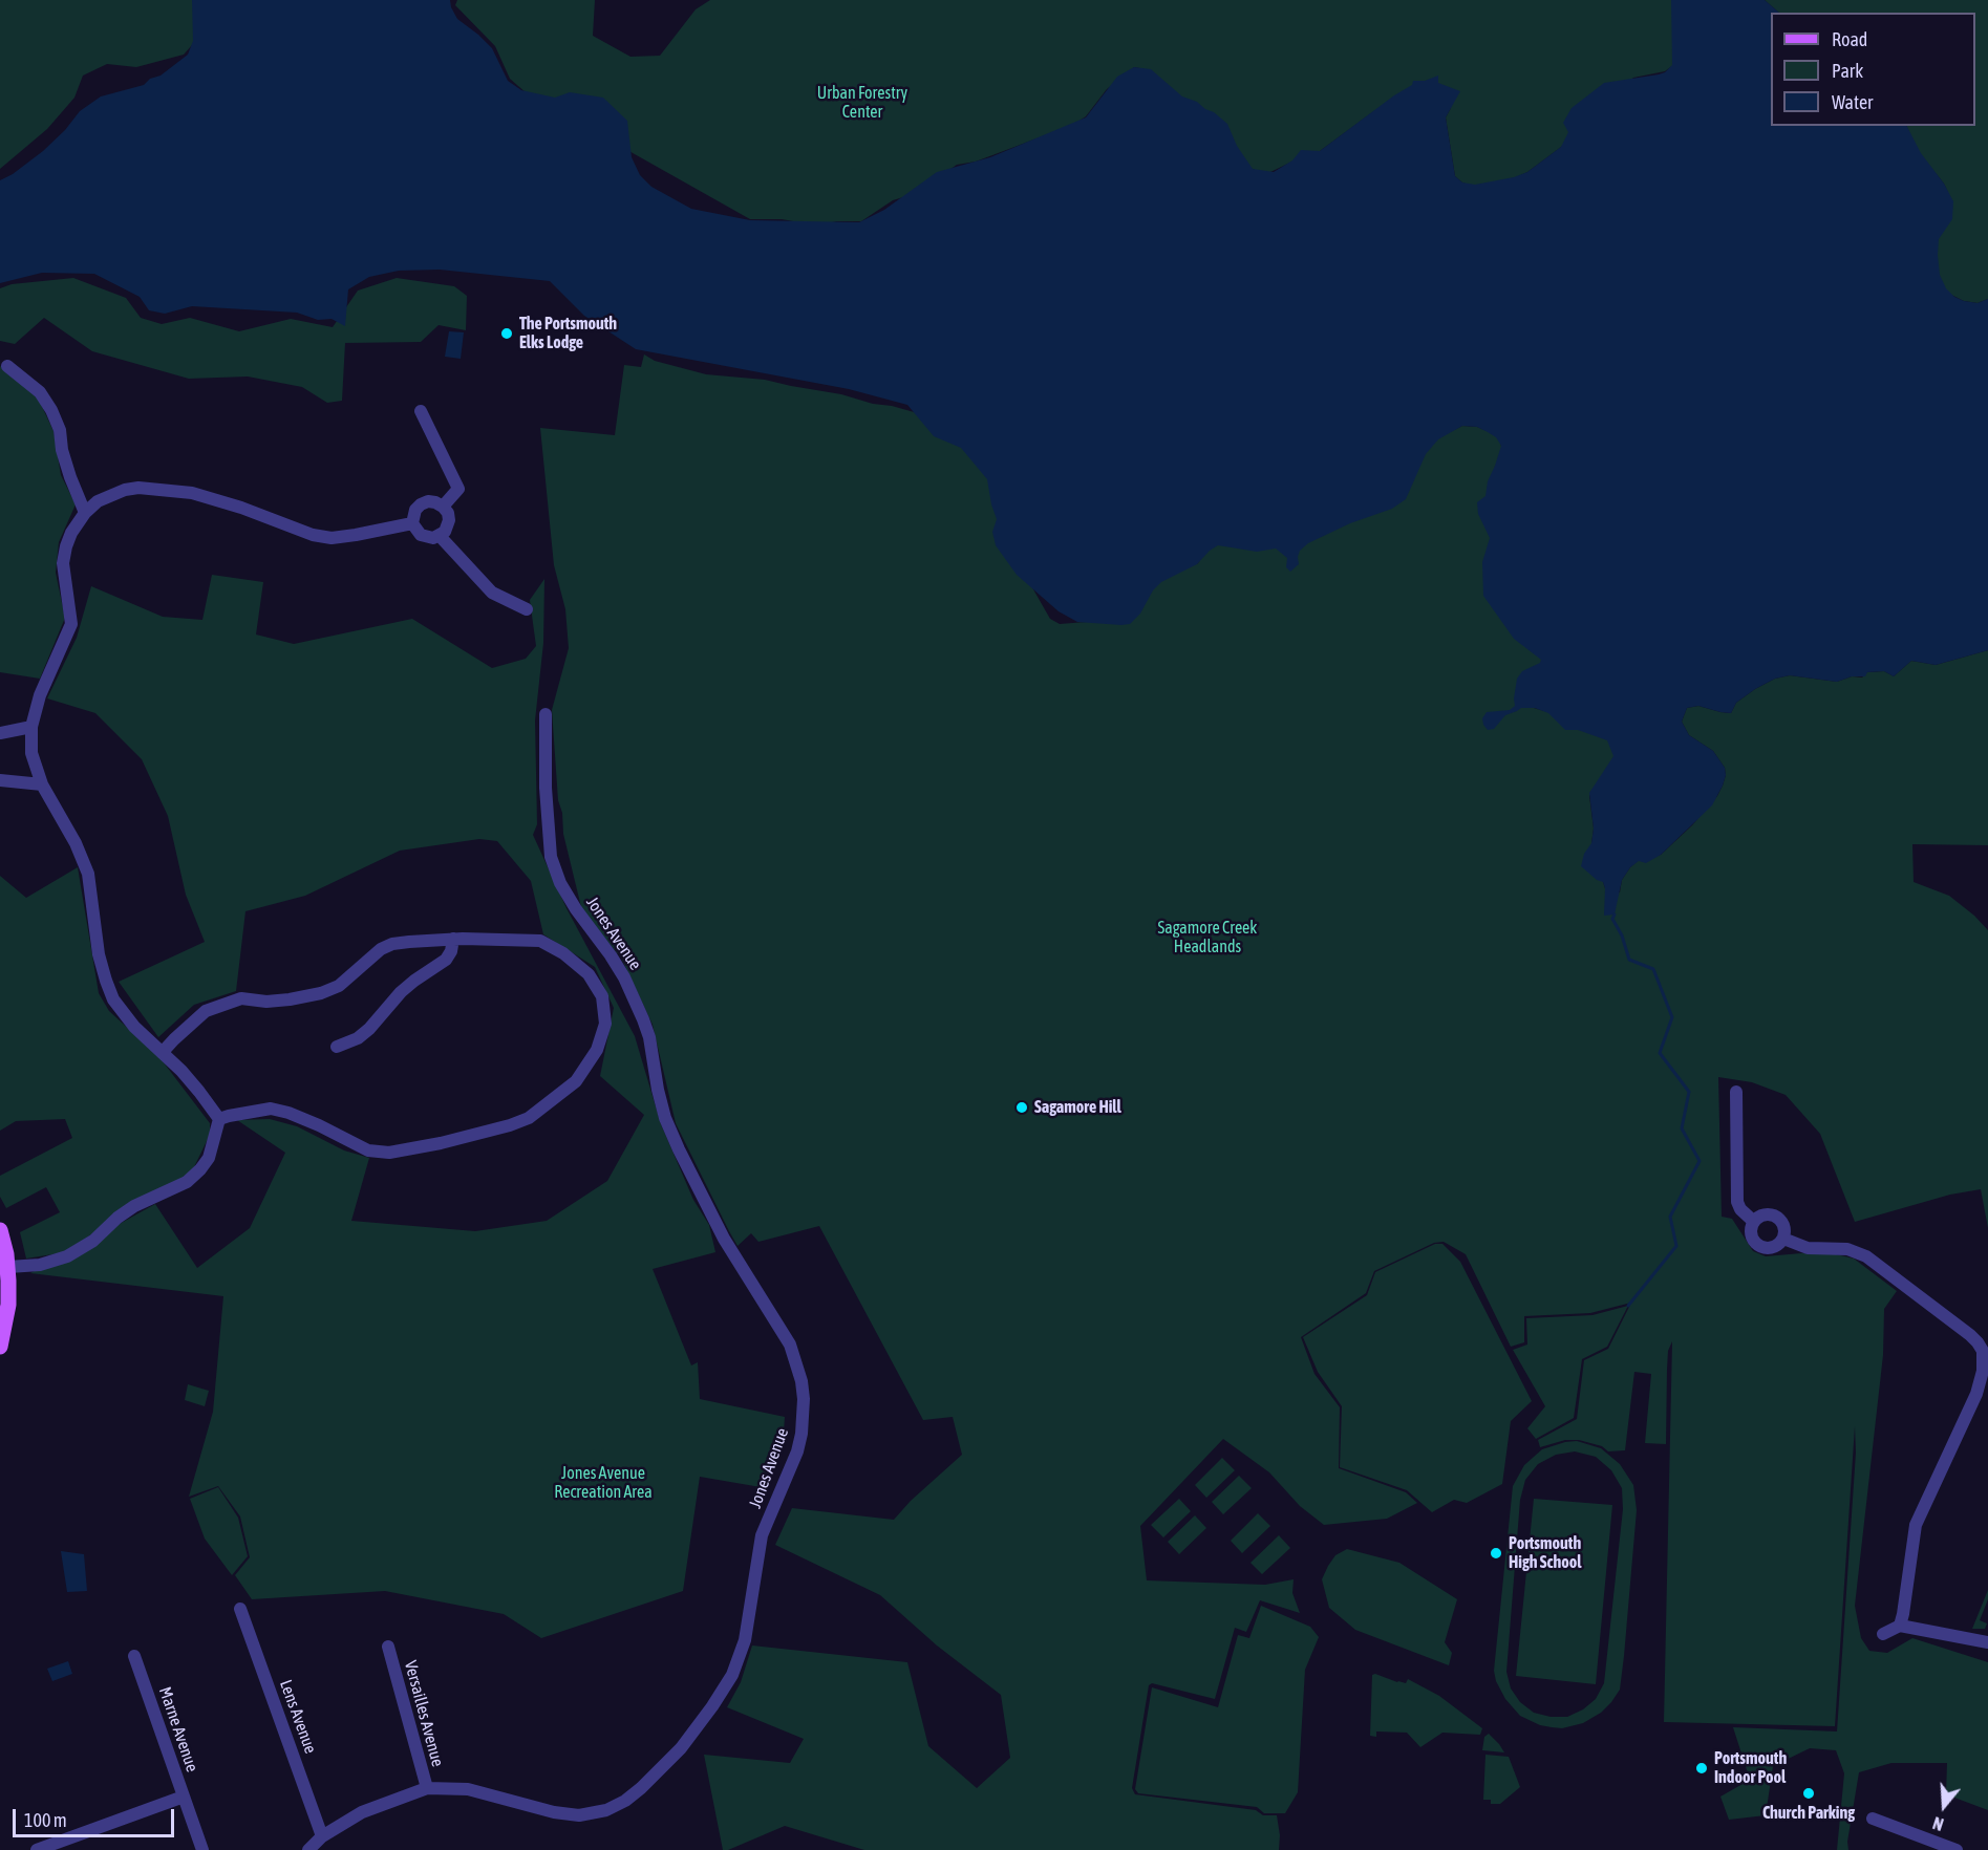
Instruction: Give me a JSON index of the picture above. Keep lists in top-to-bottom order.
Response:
{
  "streets": {
    "street": [
      "Jones Avenue",
      "Versailles Avenue",
      "Lens Avenue",
      "Marne Avenue"
    ]
  },
  "crossings": [
    ["Jones Avenue", "Versailles Avenue"],
    ["Jones Avenue", "Lens Avenue"]
  ],
  "parks": ["Urban Forestry Center", "Sagamore Creek Headlands", "Jones Avenue Recreation Area"],
  "places": [
    "The Portsmouth Elks Lodge",
    "Sagamore Hill",
    "Portsmouth High School",
    "Portsmouth Indoor Pool",
    "Church Parking"
  ],
  "legend": ["Road", "Park", "Water"],
  "scale_bar": "100 m",
  "north": "bottom"
}
